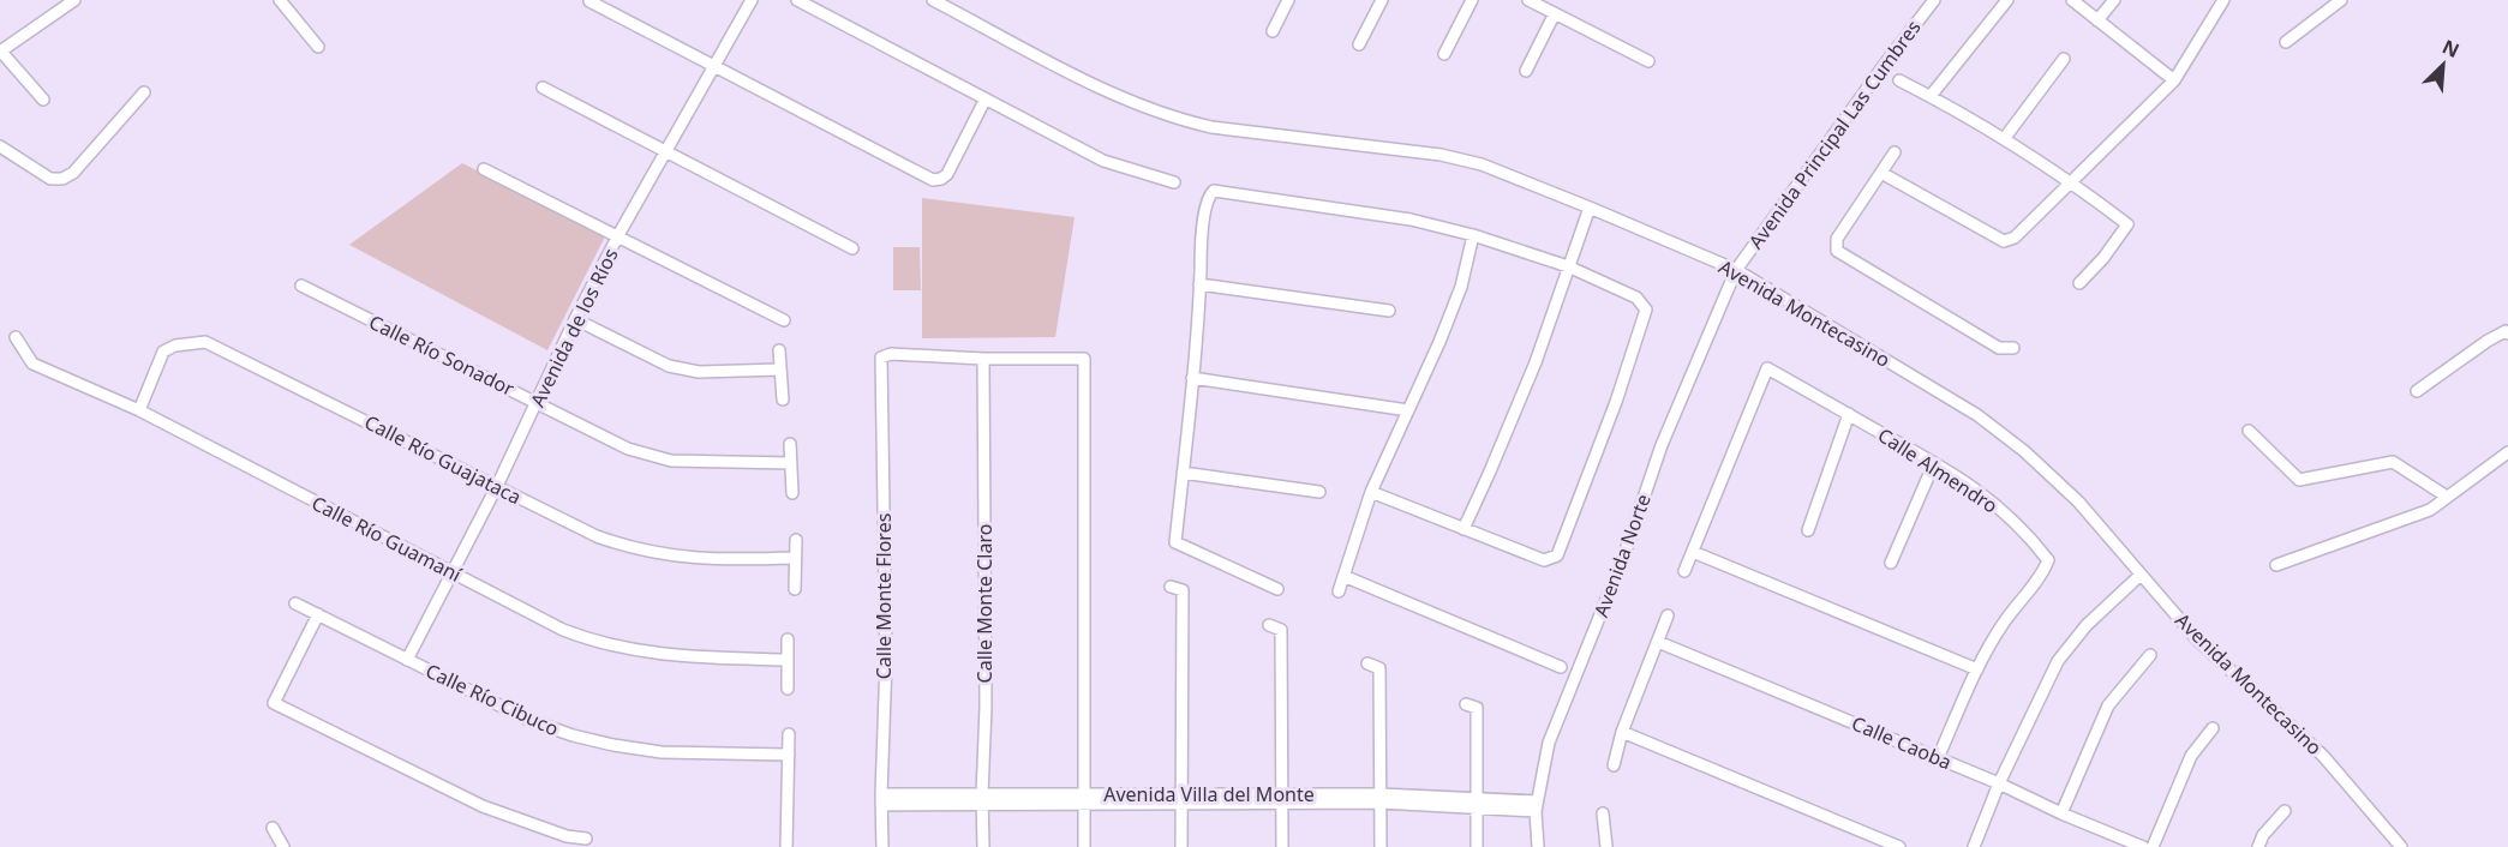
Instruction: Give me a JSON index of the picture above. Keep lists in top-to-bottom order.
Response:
{
  "streets": {
    "street": [
      "Avenida Principal Las Cumbres",
      "Avenida Montecasino",
      "Avenida de los Ríos",
      "Calle Río Sonador",
      "Calle Río Guajataca",
      "Calle Almendro",
      "Calle Río Guamaní",
      "Avenida Norte",
      "Calle Monte Flores",
      "Calle Monte Claro",
      "Calle Río Cibuco",
      "Calle Caoba",
      "Avenida Villa del Monte"
    ]
  },
  "crossings": [
    ["Avenida Principal Las Cumbres", "Avenida Montecasino"],
    ["Avenida Principal Las Cumbres", "Avenida Norte"],
    ["Avenida Montecasino", "Avenida Norte"],
    ["Avenida de los Ríos", "Calle Río Sonador"],
    ["Avenida de los Ríos", "Calle Río Guajataca"],
    ["Avenida de los Ríos", "Calle Río Guamaní"],
    ["Avenida de los Ríos", "Calle Río Cibuco"],
    ["Calle Río Guajataca", "Calle Río Guamaní"],
    ["Calle Almendro", "Calle Caoba"],
    ["Avenida Norte", "Avenida Villa del Monte"],
    ["Calle Monte Flores", "Calle Monte Claro"],
    ["Calle Monte Flores", "Avenida Villa del Monte"],
    ["Calle Monte Claro", "Avenida Villa del Monte"]
  ],
  "north": "top right"
}
